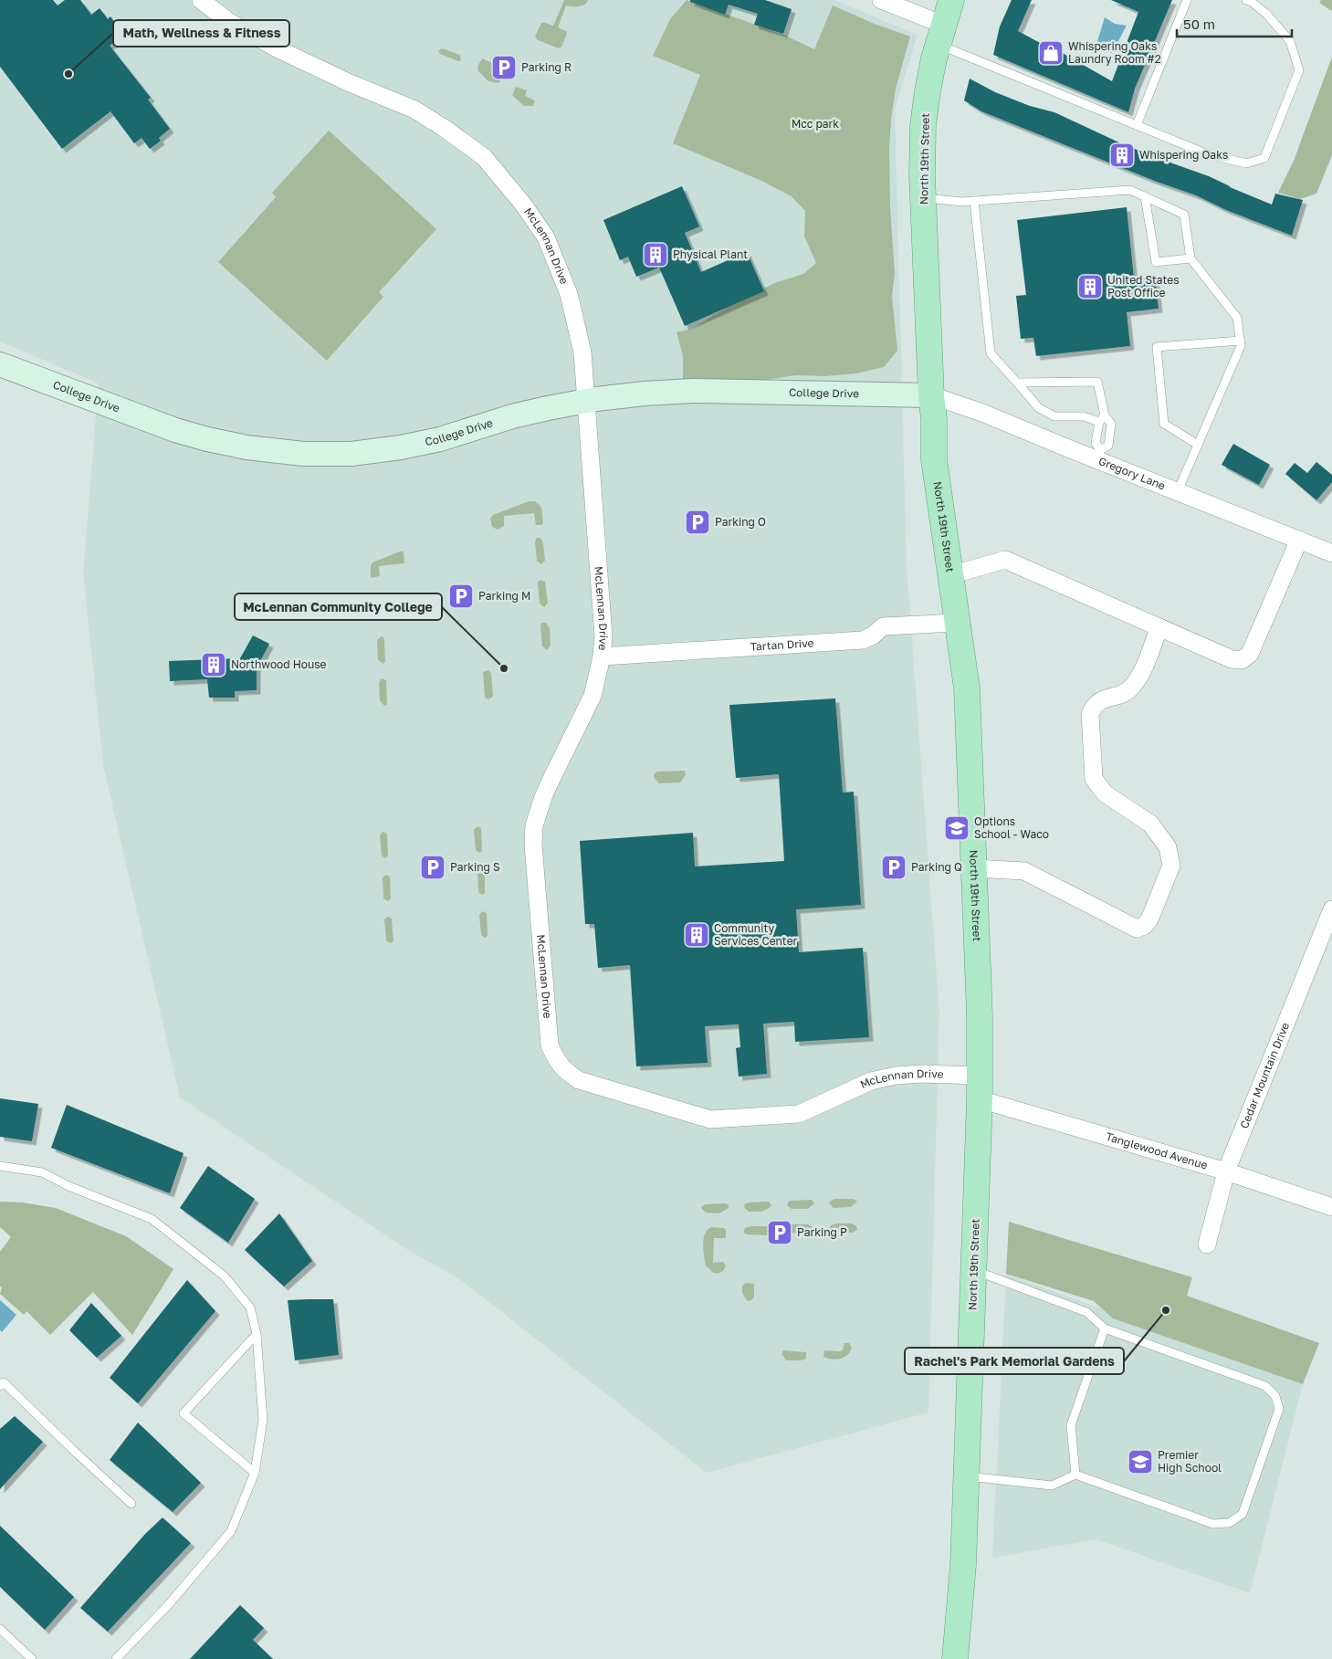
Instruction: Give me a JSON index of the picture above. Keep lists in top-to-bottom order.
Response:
{
  "streets": {
    "main road": ["North 19th Street"],
    "street": [
      "McLennan Drive",
      "College Drive",
      "Gregory Lane",
      "Tartan Drive",
      "Cedar Mountain Drive",
      "Tanglewood Avenue"
    ]
  },
  "crossings": [
    ["North 19th Street", "McLennan Drive"],
    ["North 19th Street", "College Drive"],
    ["North 19th Street", "Gregory Lane"],
    ["North 19th Street", "Tartan Drive"],
    ["North 19th Street", "Tanglewood Avenue"],
    ["McLennan Drive", "College Drive"],
    ["McLennan Drive", "Tartan Drive"],
    ["McLennan Drive", "Tanglewood Avenue"],
    ["College Drive", "Gregory Lane"],
    ["Cedar Mountain Drive", "Tanglewood Avenue"]
  ],
  "parks": ["Mcc park"],
  "places": {
    "shop": ["Whispering Oaks Laundry Room #2"],
    "parking": [
      "Parking R",
      "Parking O",
      "Parking M",
      "Parking S",
      "Parking Q",
      "Parking P"
    ],
    "other": ["Math, Wellness & Fitness", "McLennan Community College", "Rachel's Park Memorial Gardens"],
    "building": [
      "Whispering Oaks",
      "Physical Plant",
      "United States Post Office",
      "Northwood House",
      "Community Services Center"
    ],
    "school or university": ["Options School - Waco", "Premier High School"]
  },
  "scale_bar": "50 m"
}
